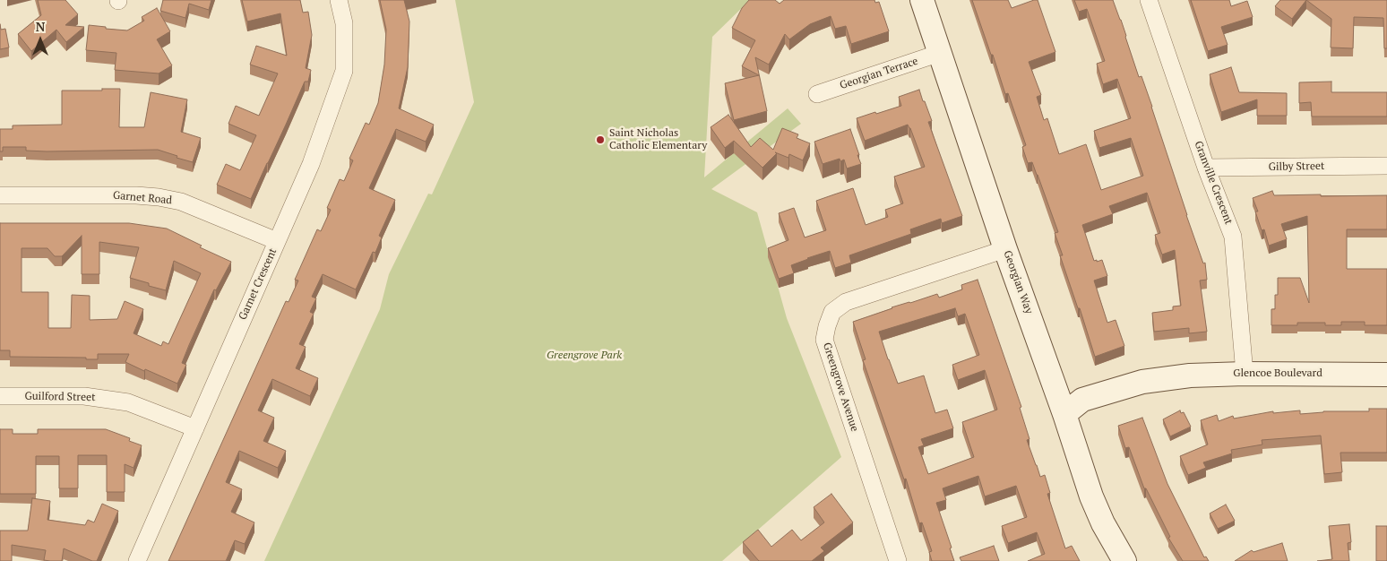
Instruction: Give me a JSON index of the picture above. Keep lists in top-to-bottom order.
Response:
{
  "streets": {
    "street": [
      "Georgian Terrace",
      "Gilby Street",
      "Granville Crescent",
      "Garnet Road",
      "Georgian Way",
      "Garnet Crescent",
      "Glencoe Boulevard",
      "Greengrove Avenue",
      "Guilford Street"
    ]
  },
  "crossings": [
    ["Georgian Terrace", "Georgian Way"],
    ["Gilby Street", "Granville Crescent"],
    ["Granville Crescent", "Glencoe Boulevard"],
    ["Garnet Road", "Garnet Crescent"],
    ["Georgian Way", "Glencoe Boulevard"],
    ["Georgian Way", "Greengrove Avenue"],
    ["Garnet Crescent", "Guilford Street"]
  ],
  "parks": ["Greengrove Park"],
  "places": ["Saint Nicholas Catholic Elementary"],
  "north": "top"
}
